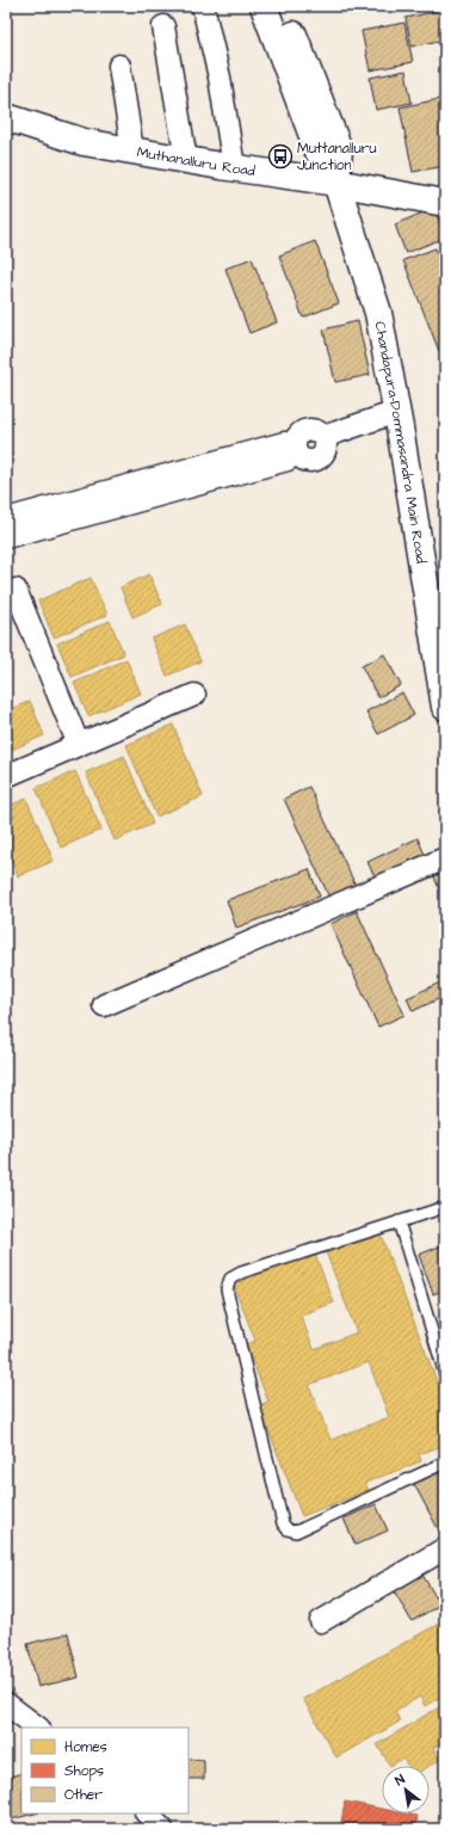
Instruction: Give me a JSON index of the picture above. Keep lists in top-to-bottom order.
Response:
{
  "streets": {
    "main road": ["Muthanalluru Road", "Chandapura-Dommasandra Main Road"]
  },
  "crossings": [
    ["Muthanalluru Road", "Chandapura-Dommasandra Main Road"]
  ],
  "places": {
    "bus stop": ["Muttanalluru Junction"]
  },
  "legend": ["Homes", "Shops", "Other"],
  "north": "top left"
}
